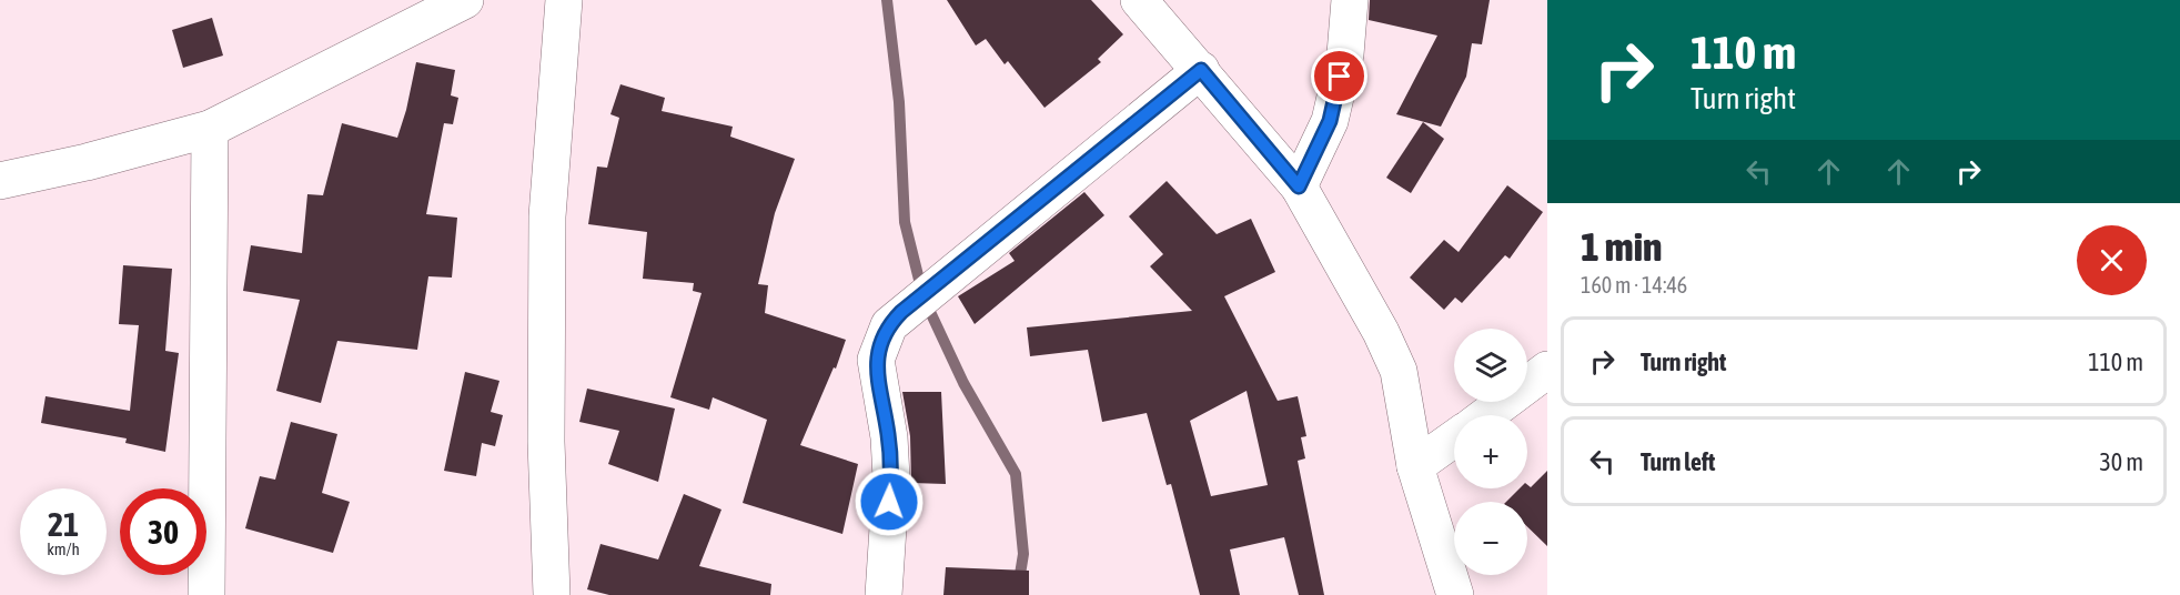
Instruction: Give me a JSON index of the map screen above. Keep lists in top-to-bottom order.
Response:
{
  "page": {
    "turn": ["110 m", "Turn right"],
    "heading": ["1 min", "160 m · 14:46"],
    "list": [
      {
        "name": "Turn right",
        "value": "110 m"
      },
      {
        "name": "Turn left",
        "value": "30 m"
      }
    ],
    "map_buttons": ["+", "−"],
    "speed": "21 km/h",
    "limit": "30"
  }
}
